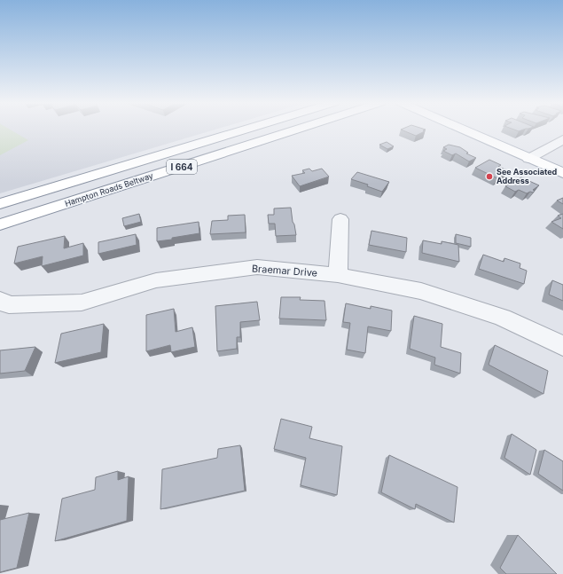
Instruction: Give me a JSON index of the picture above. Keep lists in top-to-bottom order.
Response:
{
  "streets": {
    "main road": ["I 664", "Hampton Roads Beltway"],
    "street": ["Braemar Drive"]
  },
  "places": ["See Associated Address"]
}
